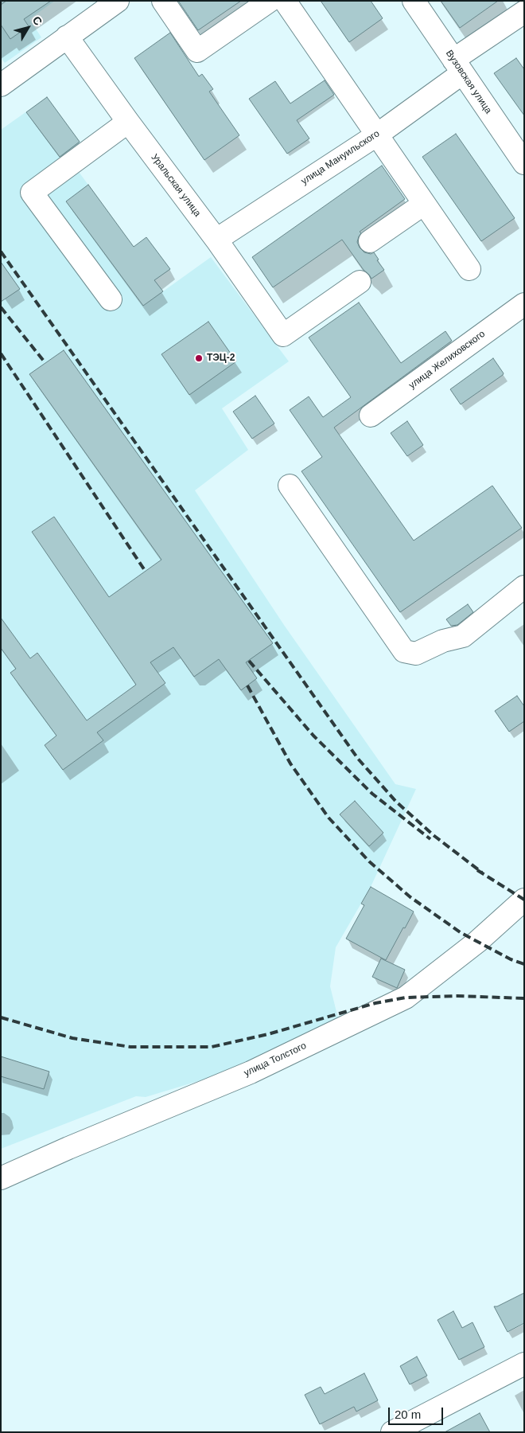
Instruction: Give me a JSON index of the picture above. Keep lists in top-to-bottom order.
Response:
{
  "streets": {
    "street": [
      "Вузовская улица",
      "улица Мануильского",
      "Уральская улица",
      "улица Желиховского",
      "улица Толстого"
    ]
  },
  "crossings": [
    ["Вузовская улица", "улица Мануильского"],
    ["улица Мануильского", "Уральская улица"]
  ],
  "places": ["ТЭЦ-2"],
  "scale_bar": "20 m",
  "north": "top right"
}
